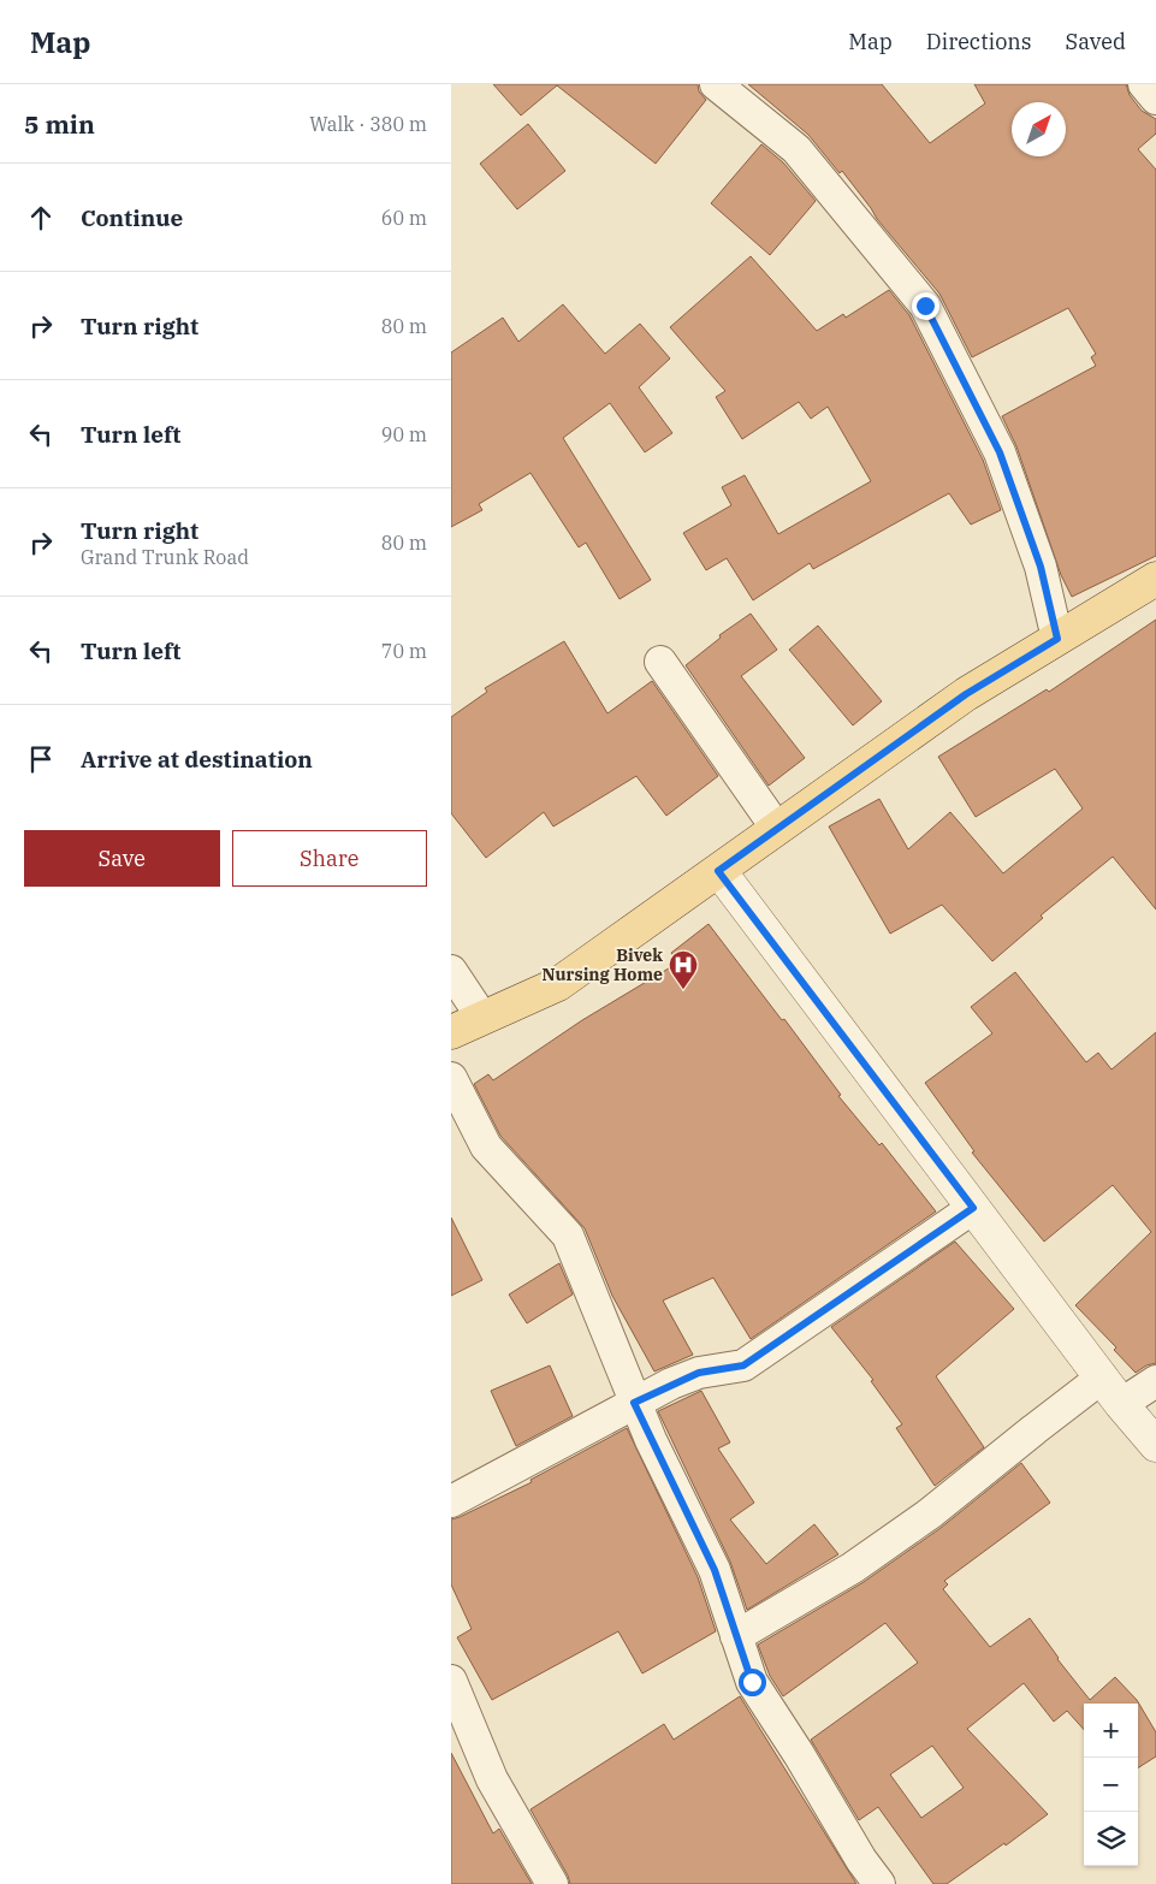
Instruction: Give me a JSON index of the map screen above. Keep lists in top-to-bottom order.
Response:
{
  "places": {
    "hospital": ["Bivek Nursing Home"]
  },
  "north": "top right",
  "page": {
    "header": "Map",
    "nav": ["Map", "Directions", "Saved"],
    "heading": ["5 min", "Walk · 380 m"],
    "list": [
      ["Continue", "60 m"],
      ["Turn right", "80 m"],
      ["Turn left", "90 m"],
      ["Turn right", "Grand Trunk Road", "80 m"],
      ["Turn left", "70 m"],
      "Arrive at destination"
    ],
    "buttons": ["Save", "Share"],
    "map_buttons": ["+", "−"]
  }
}
